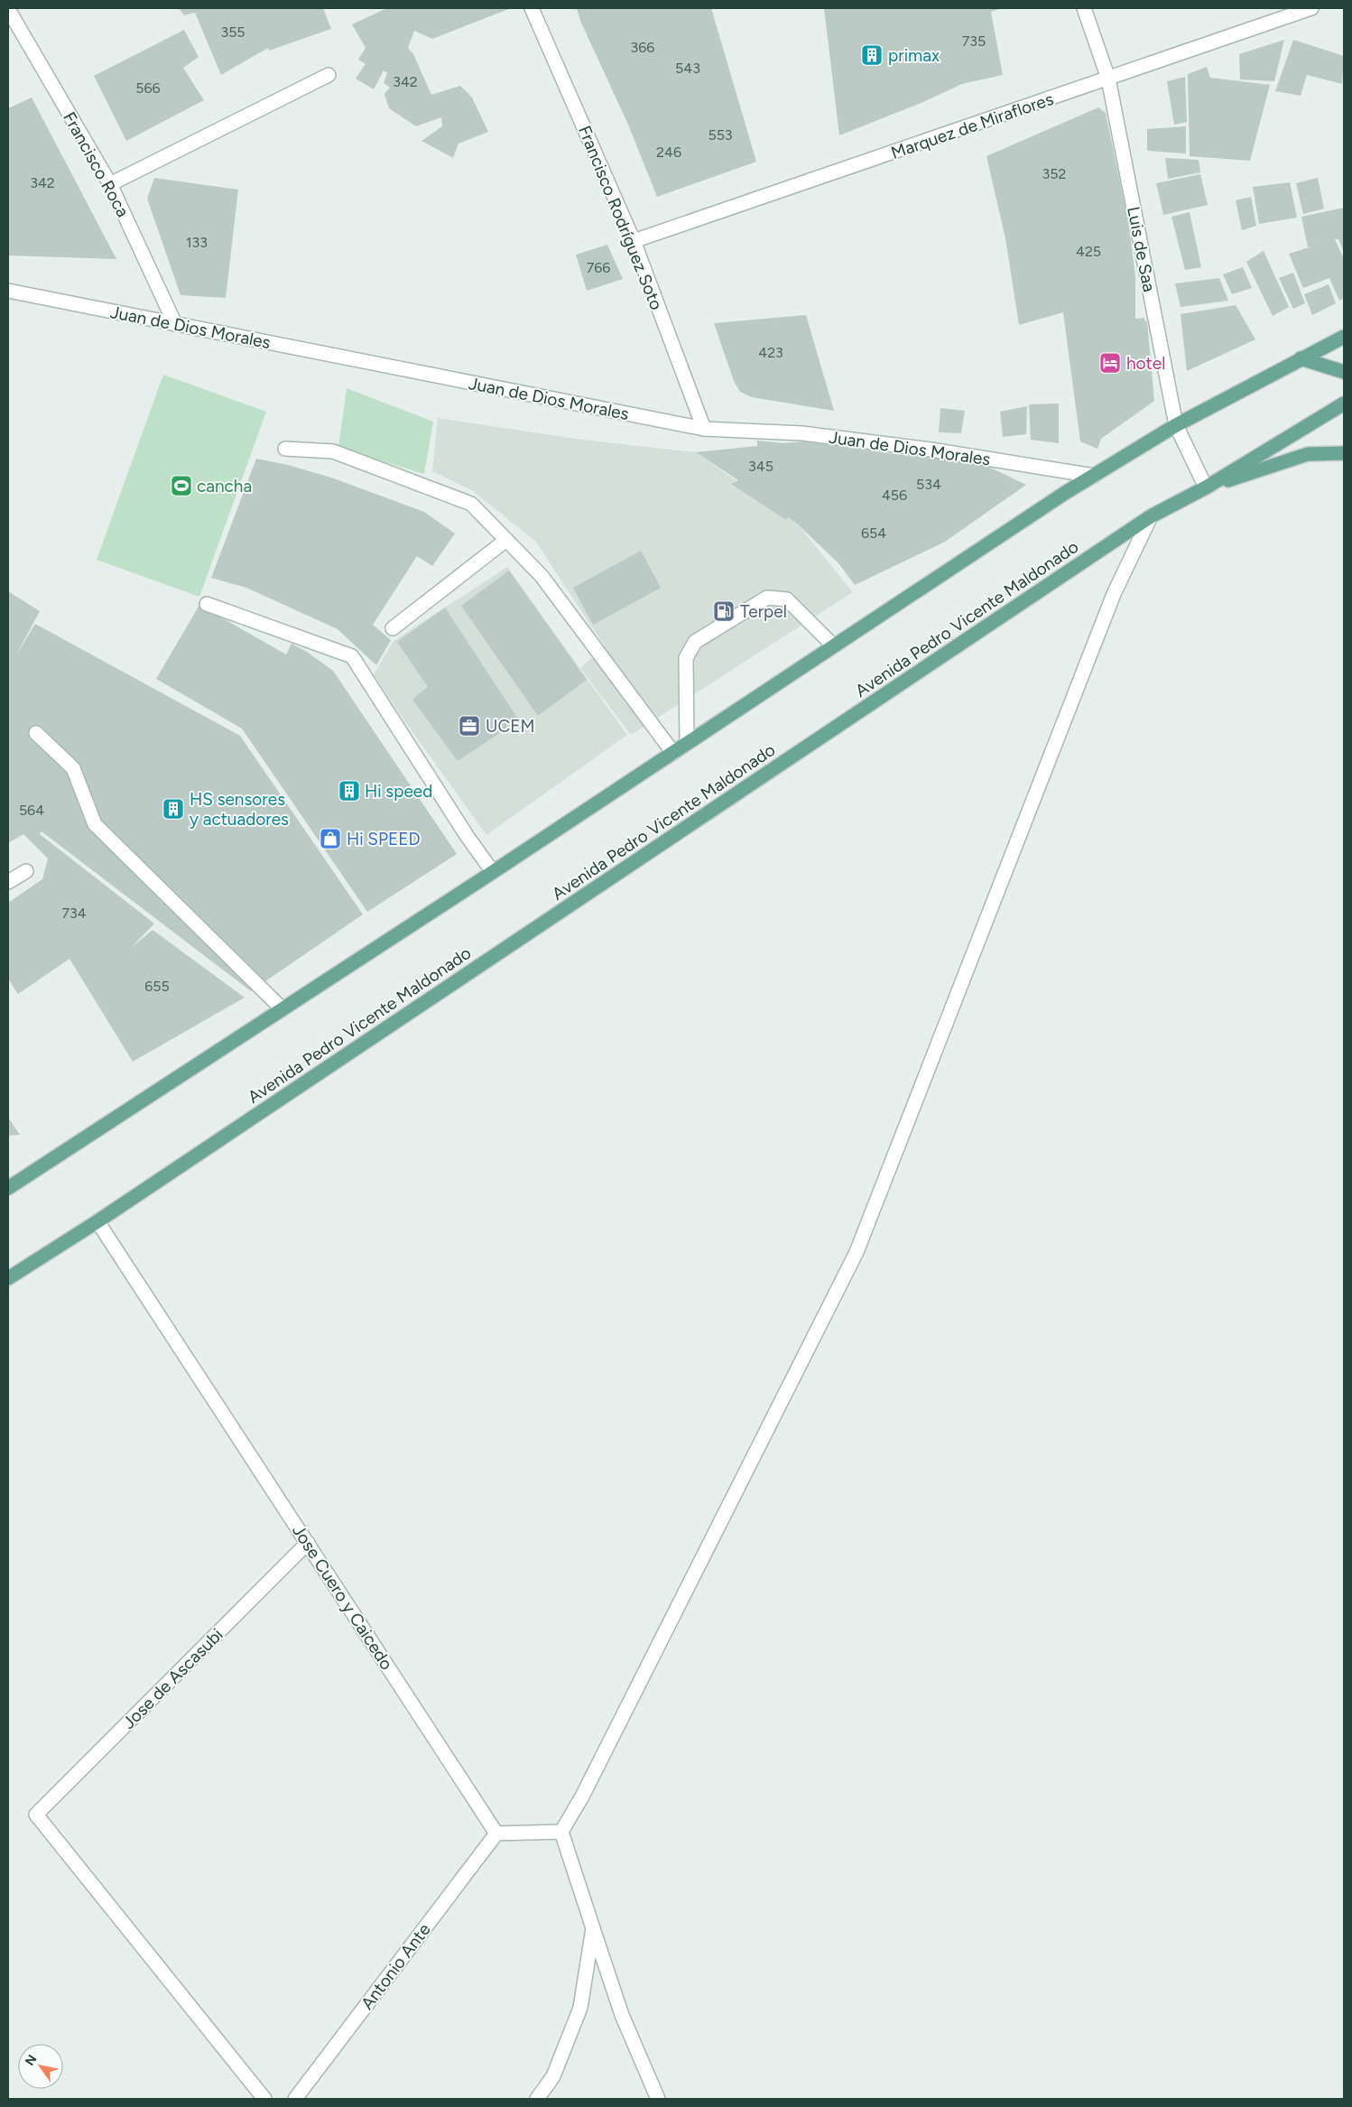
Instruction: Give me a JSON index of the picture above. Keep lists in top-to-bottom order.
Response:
{
  "streets": {
    "main road": ["Avenida Pedro Vicente Maldonado"],
    "street": [
      "Marquez de Miraflores",
      "Francisco Roca",
      "Francisco Rodríguez Soto",
      "Luis de Saa",
      "Juan de Dios Morales",
      "Jose Cuero y Caicedo",
      "Jose de Ascasubi",
      "Antonio Ante"
    ]
  },
  "crossings": [
    ["Marquez de Miraflores", "Francisco Rodríguez Soto"],
    ["Marquez de Miraflores", "Luis de Saa"],
    ["Francisco Roca", "Juan de Dios Morales"],
    ["Francisco Rodríguez Soto", "Juan de Dios Morales"],
    ["Luis de Saa", "Avenida Pedro Vicente Maldonado"],
    ["Avenida Pedro Vicente Maldonado", "Jose Cuero y Caicedo"],
    ["Jose Cuero y Caicedo", "Jose de Ascasubi"],
    ["Jose Cuero y Caicedo", "Antonio Ante"]
  ],
  "places": {
    "building": ["primax", "Hi speed", "HS sensores y actuadores"],
    "hotel": ["hotel"],
    "sports": ["cancha"],
    "fuel station": ["Terpel"],
    "office": ["UCEM"],
    "shop": ["Hi SPEED"]
  },
  "house_numbers": [
    "355",
    "735",
    "366",
    "543",
    "342",
    "566",
    "553",
    "246",
    "352",
    "342",
    "133",
    "425",
    "766",
    "423",
    "345",
    "534",
    "456",
    "654",
    "564",
    "734",
    "655"
  ],
  "north": "top left"
}
